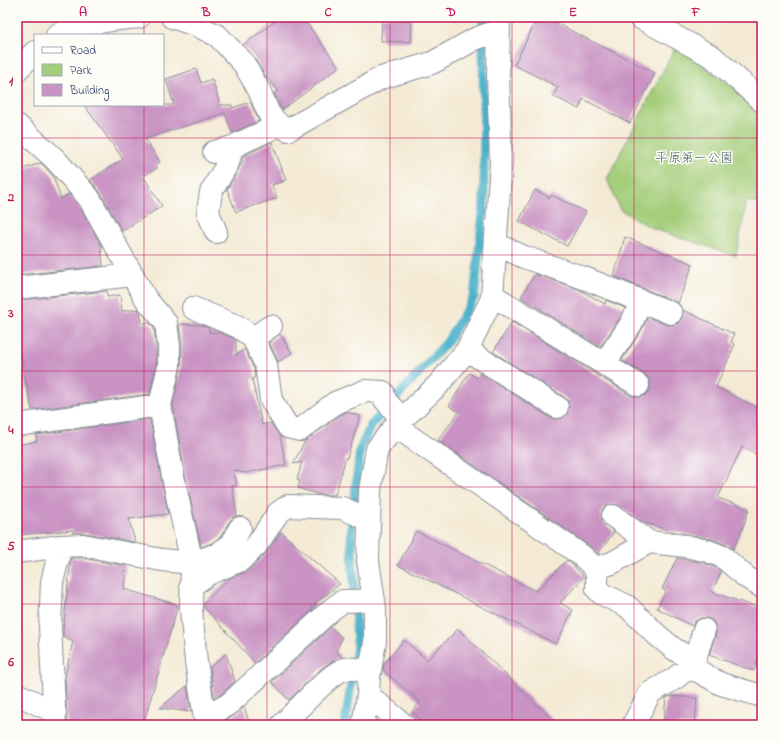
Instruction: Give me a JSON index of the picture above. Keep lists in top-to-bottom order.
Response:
{
  "parks": ["平原第一公園"],
  "legend": ["Road", "Park", "Building"],
  "grid": {
    "columns": [
      "A",
      "B",
      "C",
      "D",
      "E",
      "F"
    ],
    "rows": [
      "1",
      "2",
      "3",
      "4",
      "5",
      "6"
    ]
  }
}
